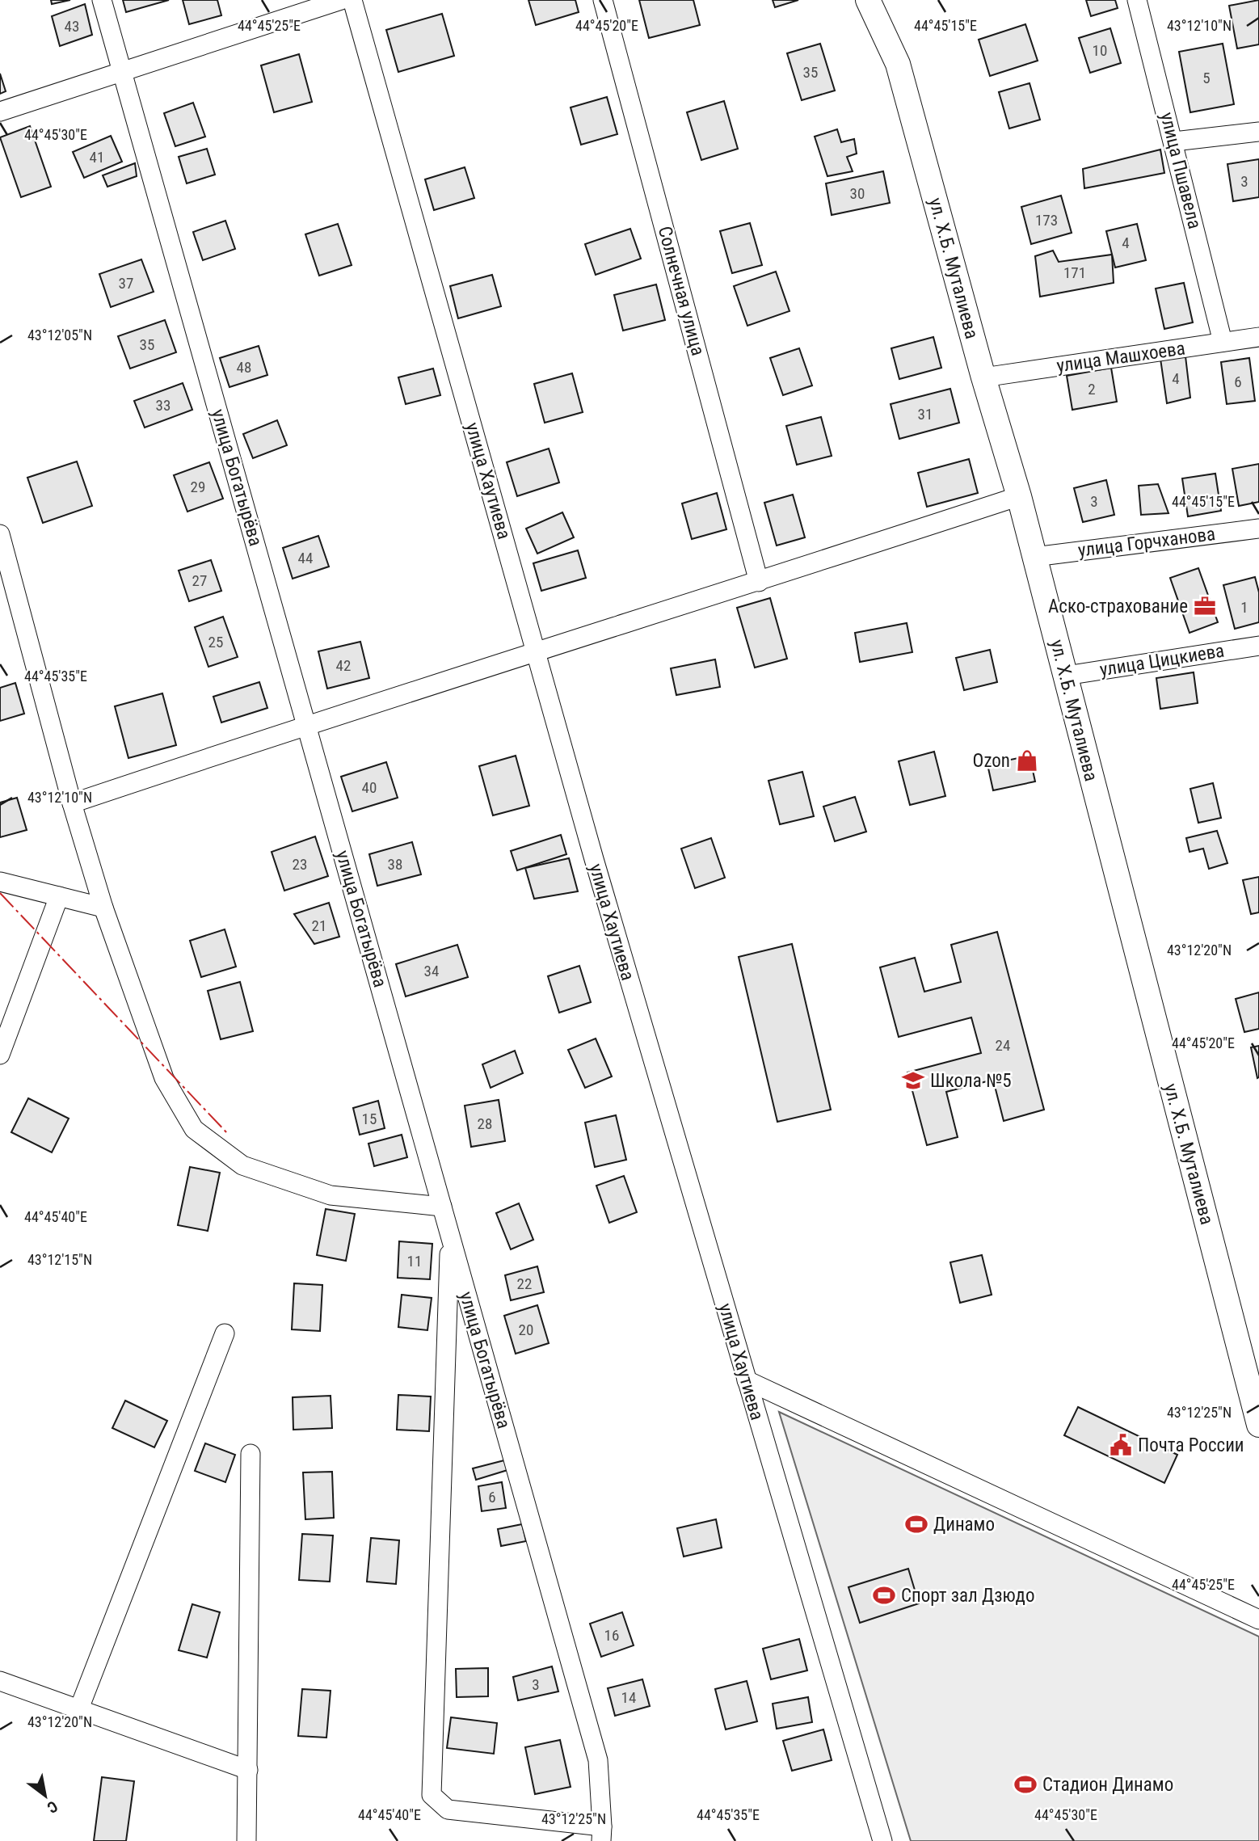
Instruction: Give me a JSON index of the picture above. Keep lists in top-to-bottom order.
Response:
{
  "streets": {
    "main road": ["ул. Х.Б. Муталиева"],
    "street": [
      "улица Пшавела",
      "Солнечная улица",
      "улица Машхоева",
      "улица Богатырёва",
      "улица Хаутиева",
      "улица Горчханова",
      "улица Цицкиева"
    ]
  },
  "crossings": [
    ["улица Пшавела", "улица Машхоева"],
    ["ул. Х.Б. Муталиева", "улица Машхоева"],
    ["ул. Х.Б. Муталиева", "улица Горчханова"],
    ["ул. Х.Б. Муталиева", "улица Цицкиева"]
  ],
  "places": {
    "office": ["Аско-страхование"],
    "shop": ["Ozon"],
    "school or university": ["Школа №5"],
    "public building": ["Почта России"],
    "sports": ["Динамо", "Спорт зал Дзюдо", "Стадион Динамо"]
  },
  "house_numbers": [
    "43",
    "10",
    "35",
    "5",
    "41",
    "3",
    "30",
    "173",
    "4",
    "171",
    "37",
    "35",
    "48",
    "4",
    "6",
    "2",
    "33",
    "31",
    "29",
    "3",
    "44",
    "27",
    "1",
    "25",
    "42",
    "40",
    "23",
    "38",
    "21",
    "34",
    "24",
    "15",
    "28",
    "11",
    "22",
    "20",
    "6",
    "16",
    "3",
    "14"
  ],
  "north": "bottom right",
  "coordinates": [
    "43°12'10\"N",
    "44°45'25\"E",
    "44°45'20\"E",
    "44°45'15\"E",
    "44°45'30\"E",
    "43°12'05\"N",
    "44°45'35\"E",
    "43°12'20\"N",
    "44°45'40\"E",
    "43°12'15\"N",
    "43°12'25\"N"
  ]
}
